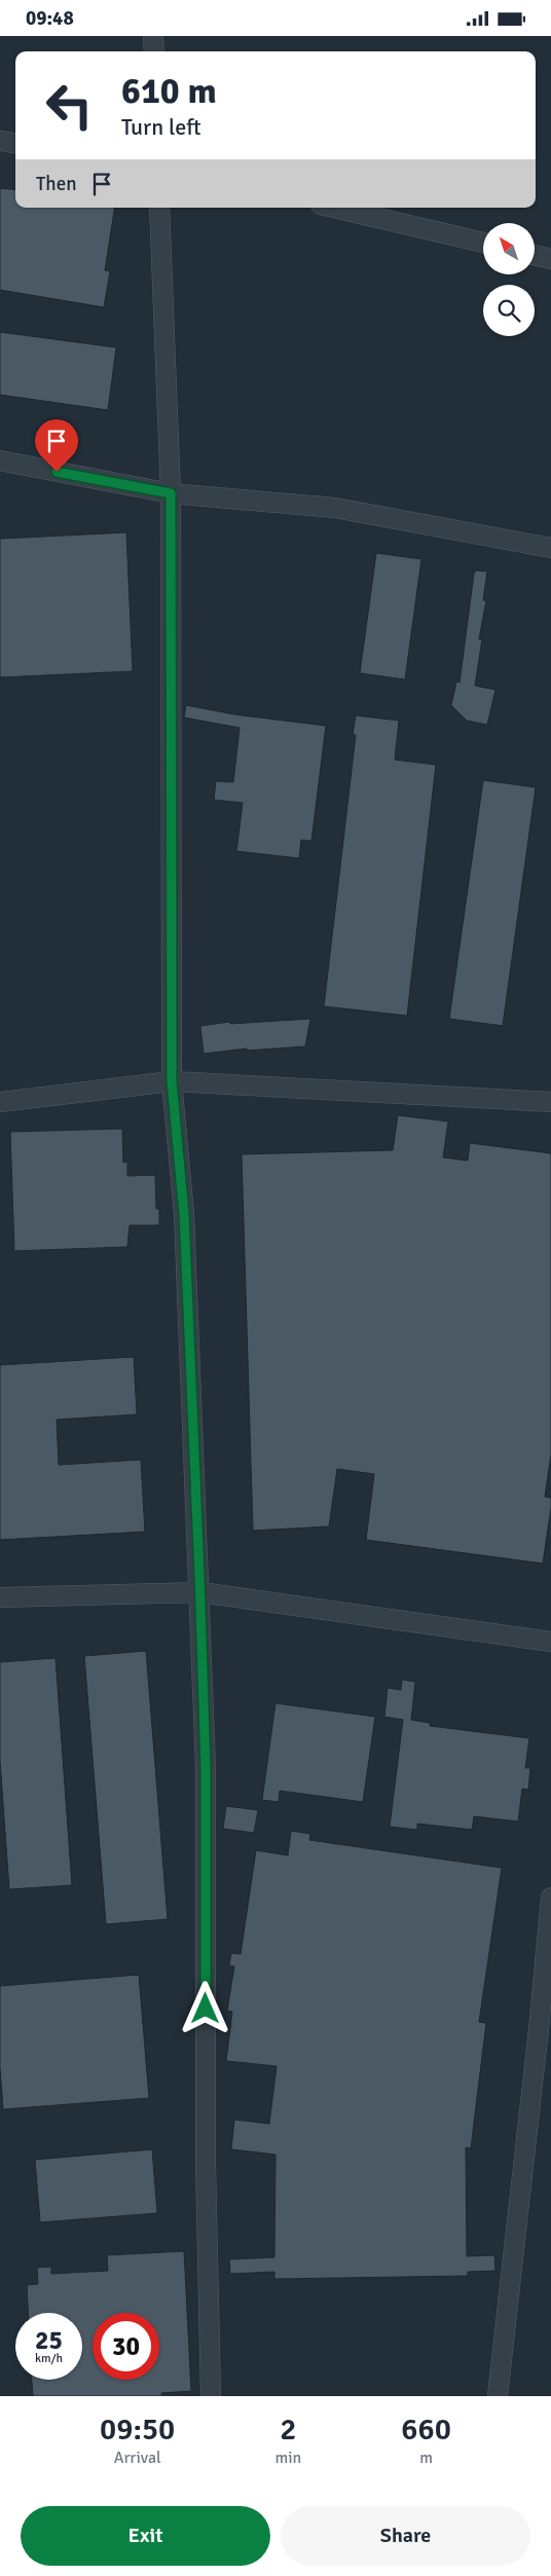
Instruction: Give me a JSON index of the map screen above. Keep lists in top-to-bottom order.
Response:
{
  "north": "top left",
  "page": {
    "status": "09:48",
    "turn": ["610 m", "Turn left"],
    "then": "Then",
    "speed": "25 km/h",
    "limit": "30",
    "eta": [
      "09:50",
      "Arrival",
      "2",
      "min",
      "660",
      "m"
    ],
    "buttons": ["Exit", "Share"]
  }
}
